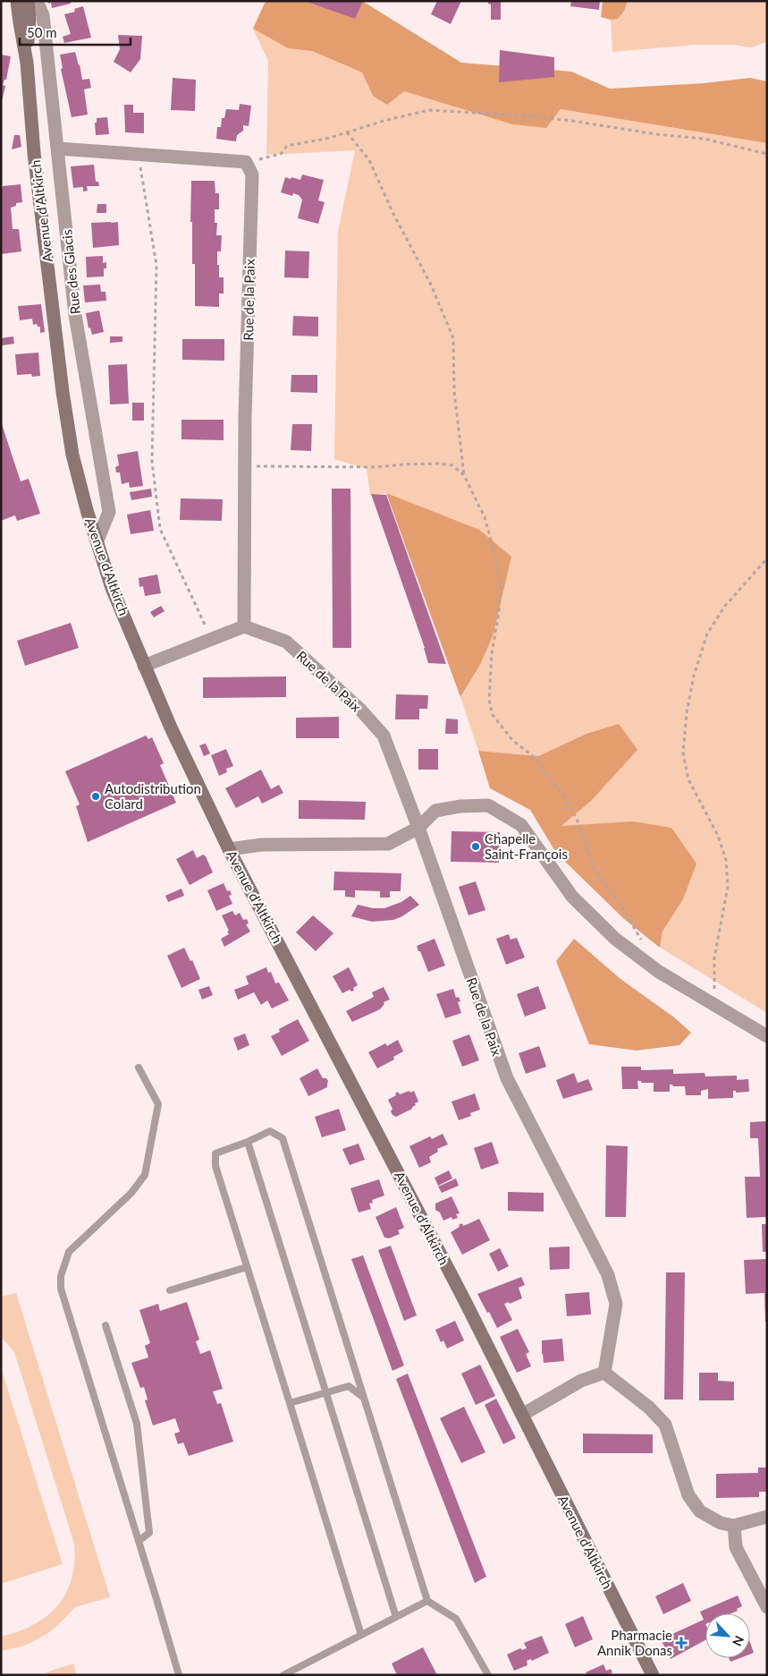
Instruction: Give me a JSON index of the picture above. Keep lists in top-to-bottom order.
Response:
{
  "streets": {
    "street": ["Avenue d'Altkirch", "Rue des Glacis", "Rue de la Paix"]
  },
  "crossings": [
    ["Avenue d'Altkirch", "Rue des Glacis"]
  ],
  "places": {
    "other": ["Autodistribution Colard", "Chapelle Saint-François"],
    "health": ["Pharmacie Annik Donas"]
  },
  "scale_bar": "50 m",
  "north": "bottom right"
}
